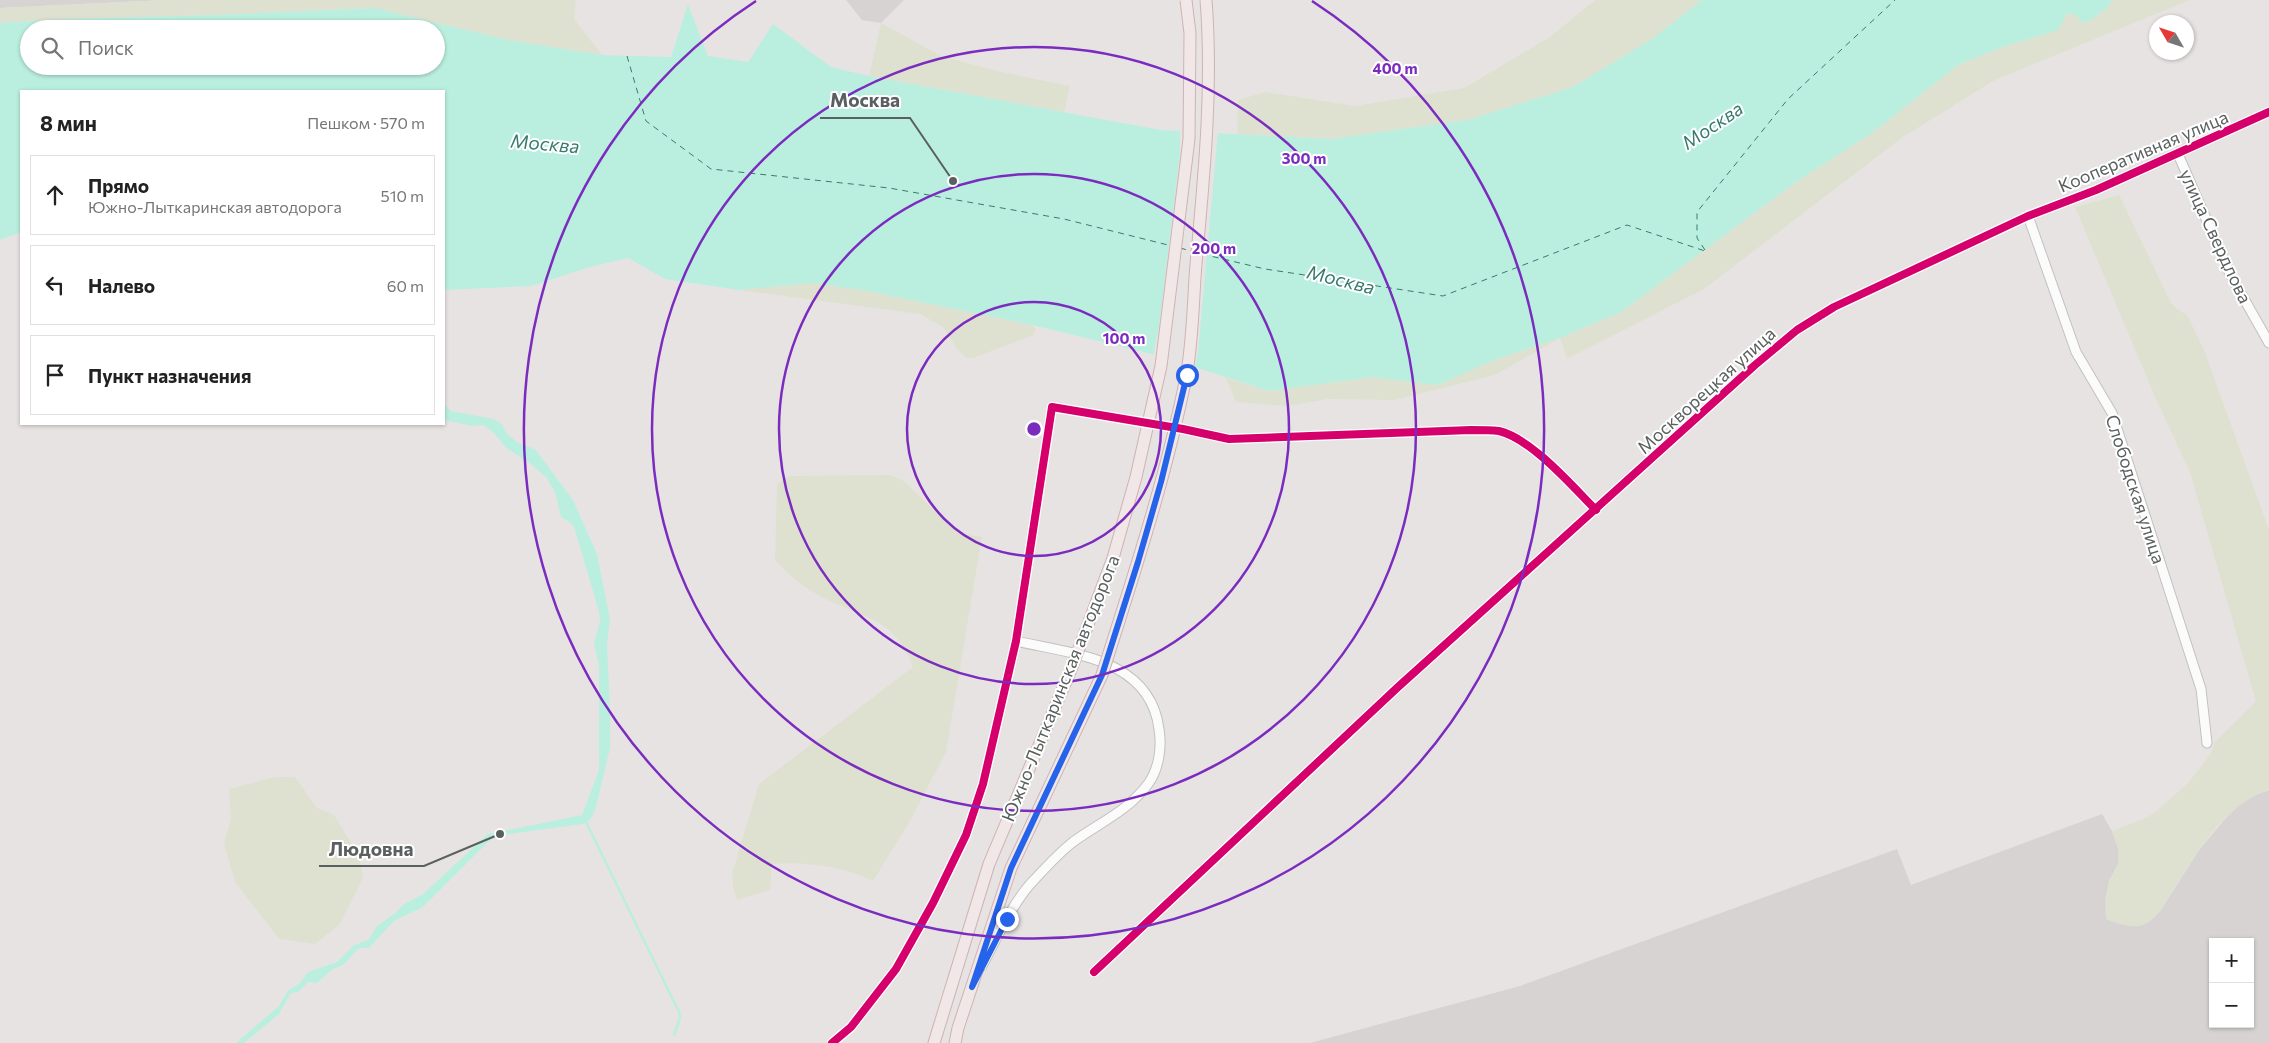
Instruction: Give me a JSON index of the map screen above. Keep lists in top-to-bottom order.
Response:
{
  "streets": {
    "main road": ["Южно-Лыткаринская автодорога"],
    "street": [
      "Кооперативная улица",
      "улица Свердлова",
      "Москворецкая улица",
      "Слободская улица"
    ]
  },
  "crossings": [
    ["Кооперативная улица", "улица Свердлова"],
    ["Кооперативная улица", "Москворецкая улица"],
    ["Кооперативная улица", "Слободская улица"],
    ["Москворецкая улица", "Слободская улица"]
  ],
  "water": ["Москва"],
  "places": ["Москва", "Людовна"],
  "north": "top left",
  "page": {
    "search": "Поиск",
    "heading": ["8 мин", "Пешком · 570 m"],
    "list": [
      ["Прямо", "Южно-Лыткаринская автодорога", "510 m"],
      ["Налево", "60 m"],
      "Пункт назначения"
    ],
    "map_buttons": ["+", "−"]
  },
  "rings": [
    "400 m",
    "300 m",
    "200 m",
    "100 m"
  ]
}
